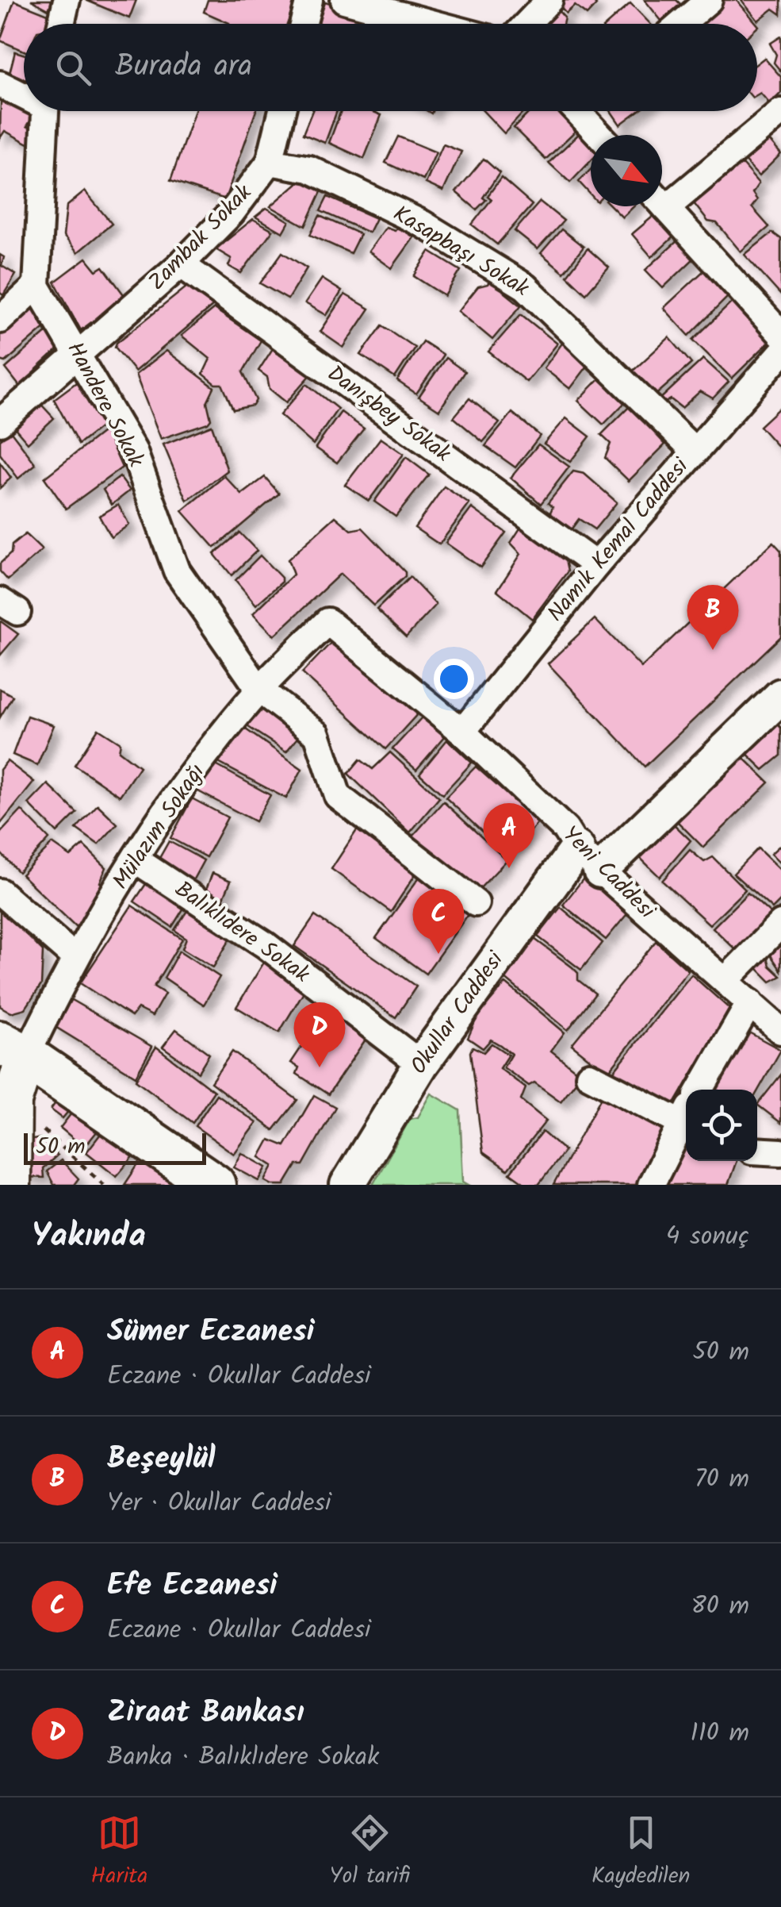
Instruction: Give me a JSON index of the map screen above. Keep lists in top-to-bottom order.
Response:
{
  "streets": {
    "street": [
      "Zambak Sokak",
      "Kasapbaşı Sokak",
      "Handere Sokak",
      "Danışbey Sokak",
      "Namık Kemal Caddesi",
      "Mülazım Sokağı",
      "Yeni Caddesi",
      "Balıklıdere Sokak",
      "Okullar Caddesi"
    ]
  },
  "crossings": [
    ["Zambak Sokak", "Kasapbaşı Sokak"],
    ["Zambak Sokak", "Handere Sokak"],
    ["Zambak Sokak", "Danışbey Sokak"],
    ["Kasapbaşı Sokak", "Namık Kemal Caddesi"],
    ["Handere Sokak", "Mülazım Sokağı"],
    ["Danışbey Sokak", "Namık Kemal Caddesi"],
    ["Namık Kemal Caddesi", "Yeni Caddesi"],
    ["Mülazım Sokağı", "Yeni Caddesi"],
    ["Mülazım Sokağı", "Balıklıdere Sokak"],
    ["Yeni Caddesi", "Okullar Caddesi"],
    ["Balıklıdere Sokak", "Okullar Caddesi"]
  ],
  "scale_bar": "50 m",
  "north": "bottom right",
  "page": {
    "search": "Burada ara",
    "pins": [
      "B",
      "A",
      "C",
      "D"
    ],
    "scale": "50 m",
    "heading": ["Yakında", "4 sonuç"],
    "list": [
      {
        "mark": "A",
        "name": "Sümer Eczanesi",
        "note": "Eczane · Okullar Caddesi",
        "value": "50 m"
      },
      {
        "mark": "B",
        "name": "Beşeylül",
        "note": "Yer · Okullar Caddesi",
        "value": "70 m"
      },
      {
        "mark": "C",
        "name": "Efe Eczanesi",
        "note": "Eczane · Okullar Caddesi",
        "value": "80 m"
      },
      {
        "mark": "D",
        "name": "Ziraat Bankası",
        "note": "Banka · Balıklıdere Sokak",
        "value": "110 m"
      }
    ],
    "nav": ["Harita", "Yol tarifi", "Kaydedilen"]
  }
}
